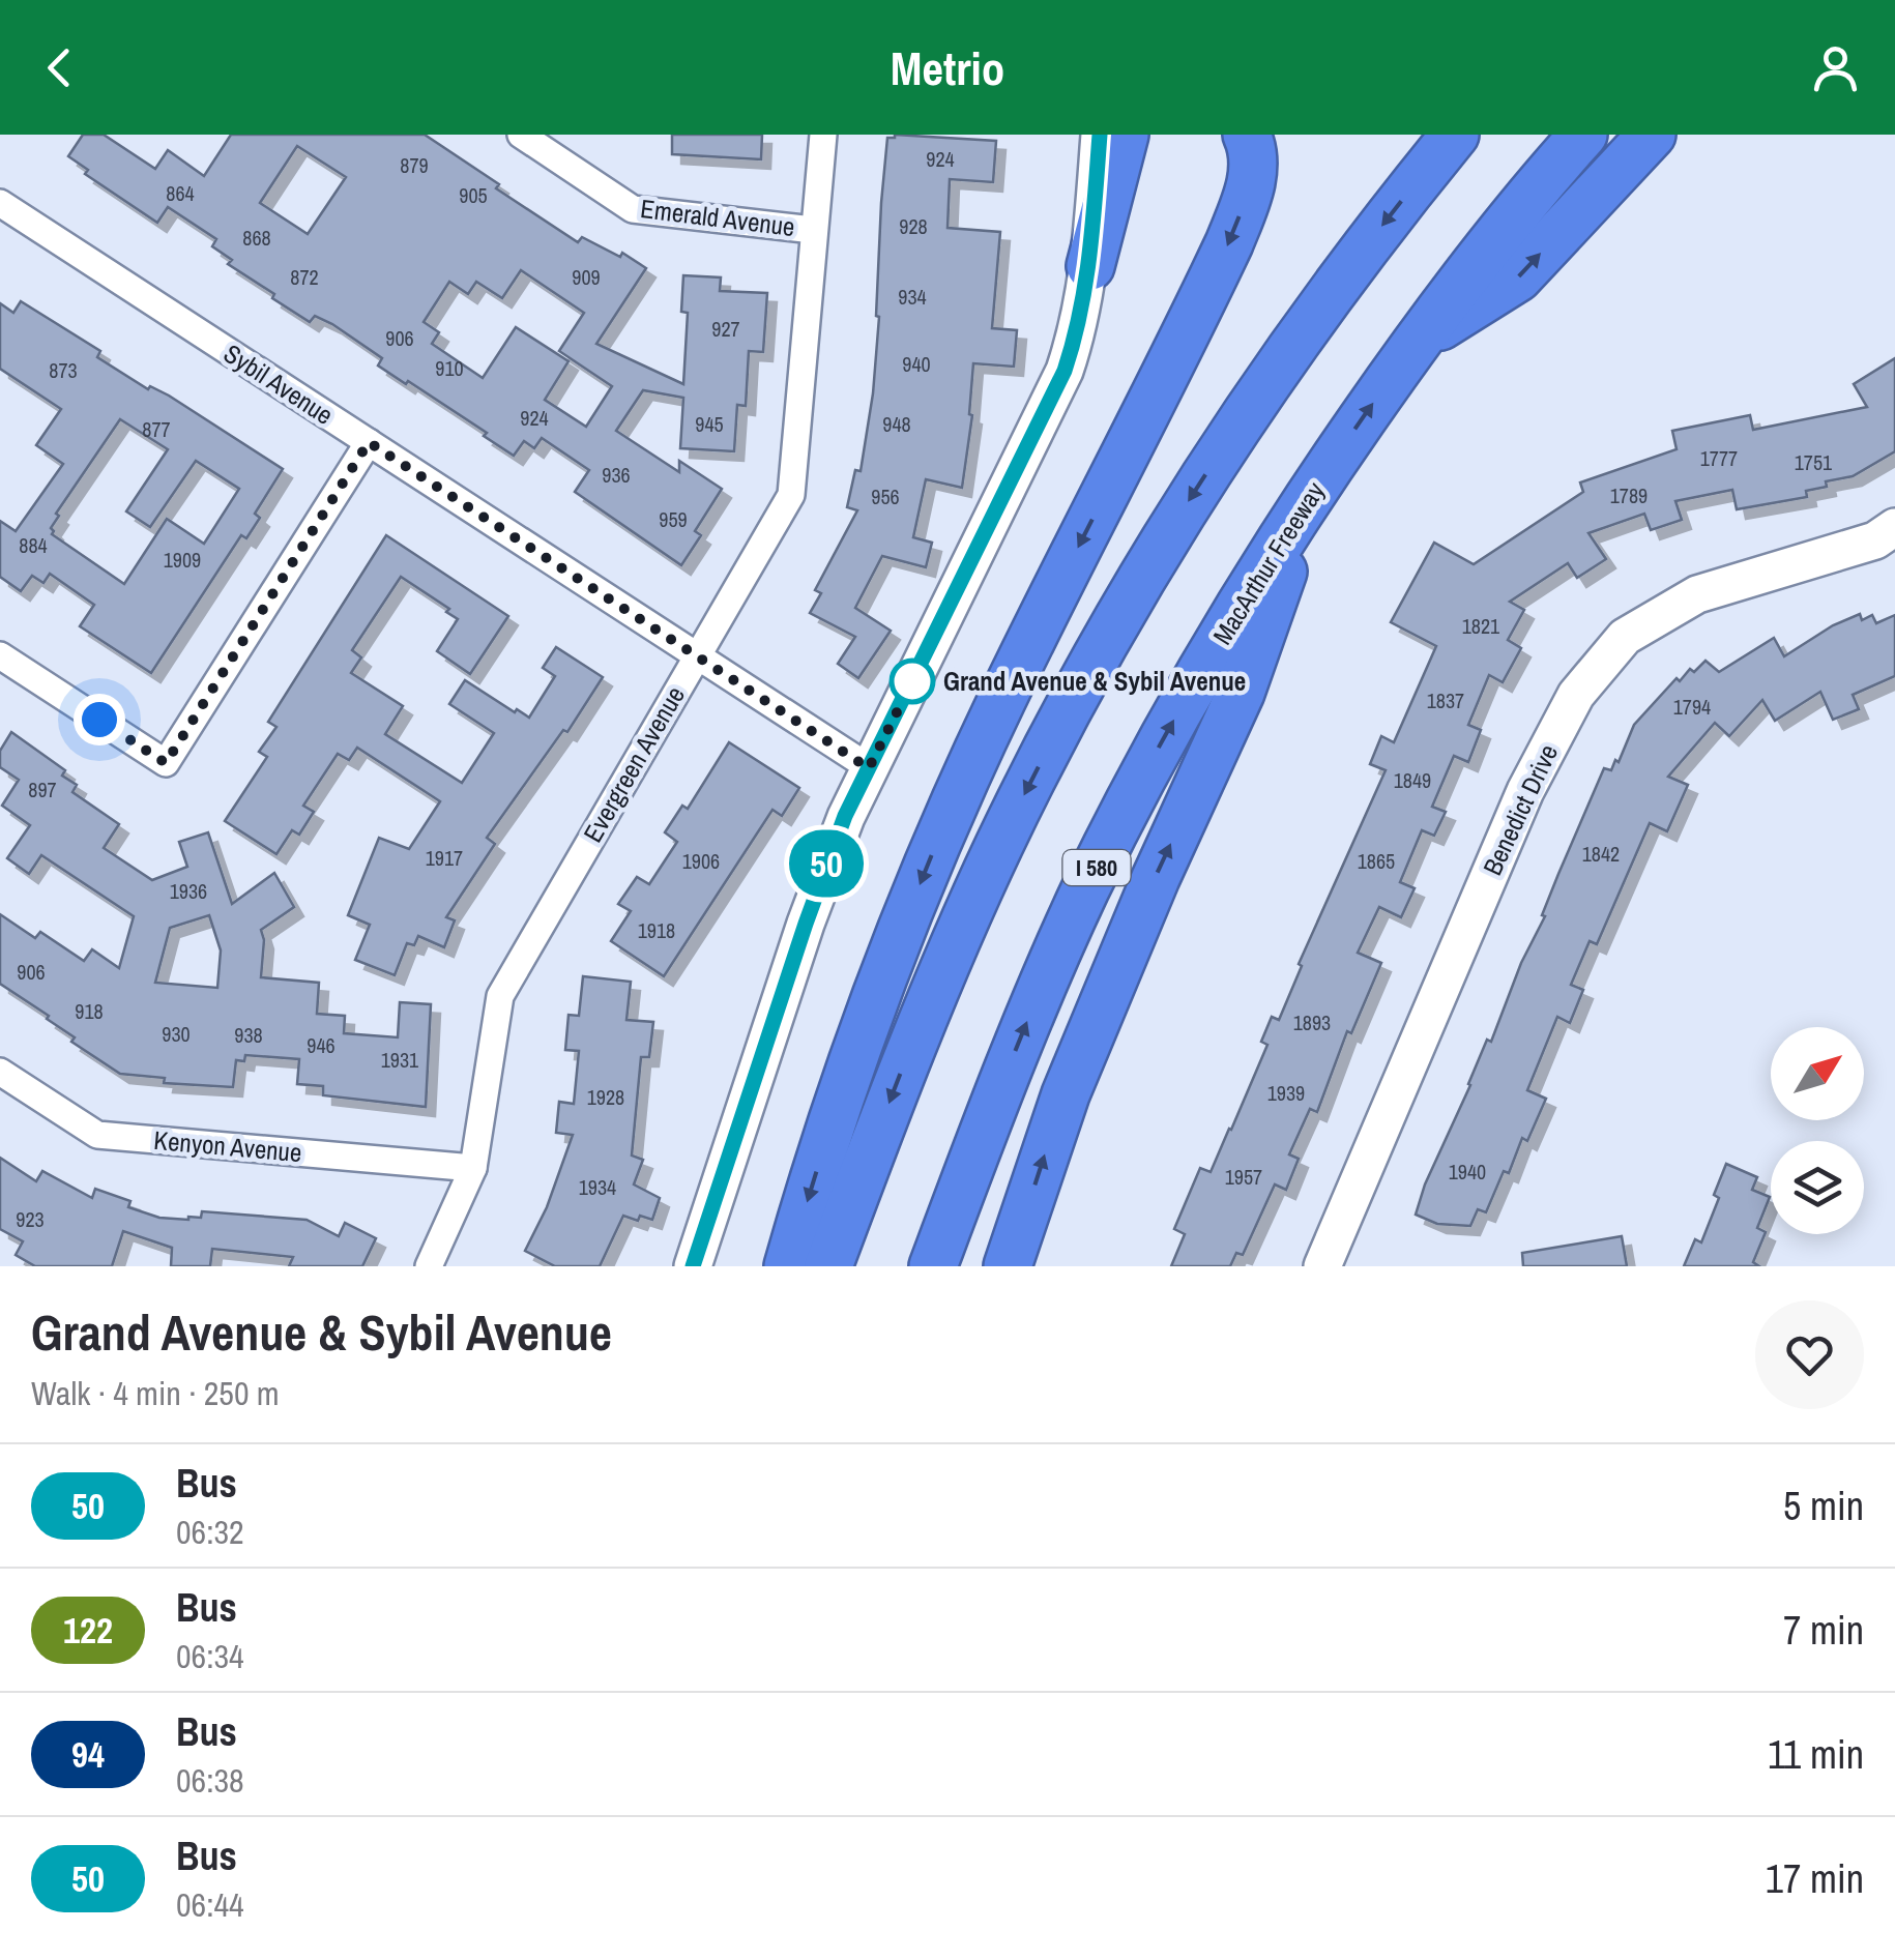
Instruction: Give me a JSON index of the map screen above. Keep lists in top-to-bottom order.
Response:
{
  "streets": {
    "highway": ["MacArthur Freeway", "I 580"],
    "street": [
      "Emerald Avenue",
      "Sybil Avenue",
      "Evergreen Avenue",
      "Benedict Drive",
      "Kenyon Avenue"
    ]
  },
  "crossings": [
    ["Emerald Avenue", "Evergreen Avenue"],
    ["Sybil Avenue", "Evergreen Avenue"],
    ["Evergreen Avenue", "Kenyon Avenue"]
  ],
  "places": ["Grand Avenue & Sybil Avenue"],
  "lines": ["bus line 50"],
  "house_numbers": [
    "924",
    "879",
    "864",
    "905",
    "928",
    "868",
    "872",
    "909",
    "934",
    "927",
    "906",
    "940",
    "910",
    "873",
    "924",
    "945",
    "948",
    "877",
    "1777",
    "1751",
    "936",
    "1789",
    "956",
    "959",
    "884",
    "1909",
    "1821",
    "1837",
    "1794",
    "1849",
    "897",
    "1842",
    "1917",
    "1906",
    "1865",
    "1936",
    "1918",
    "906",
    "918",
    "1893",
    "930",
    "938",
    "946",
    "1931",
    "1939",
    "1928",
    "1940",
    "1957",
    "1934",
    "923"
  ],
  "north": "top right",
  "page": {
    "header": "Metrio",
    "on_map": "50",
    "heading": ["Grand Avenue & Sybil Avenue", "Walk · 4 min · 250 m"],
    "list": [
      {
        "mark": "50",
        "name": "Bus",
        "note": "06:32",
        "value": "5 min"
      },
      {
        "mark": "122",
        "name": "Bus",
        "note": "06:34",
        "value": "7 min"
      },
      {
        "mark": "94",
        "name": "Bus",
        "note": "06:38",
        "value": "11 min"
      },
      {
        "mark": "50",
        "name": "Bus",
        "note": "06:44",
        "value": "17 min"
      }
    ]
  }
}
